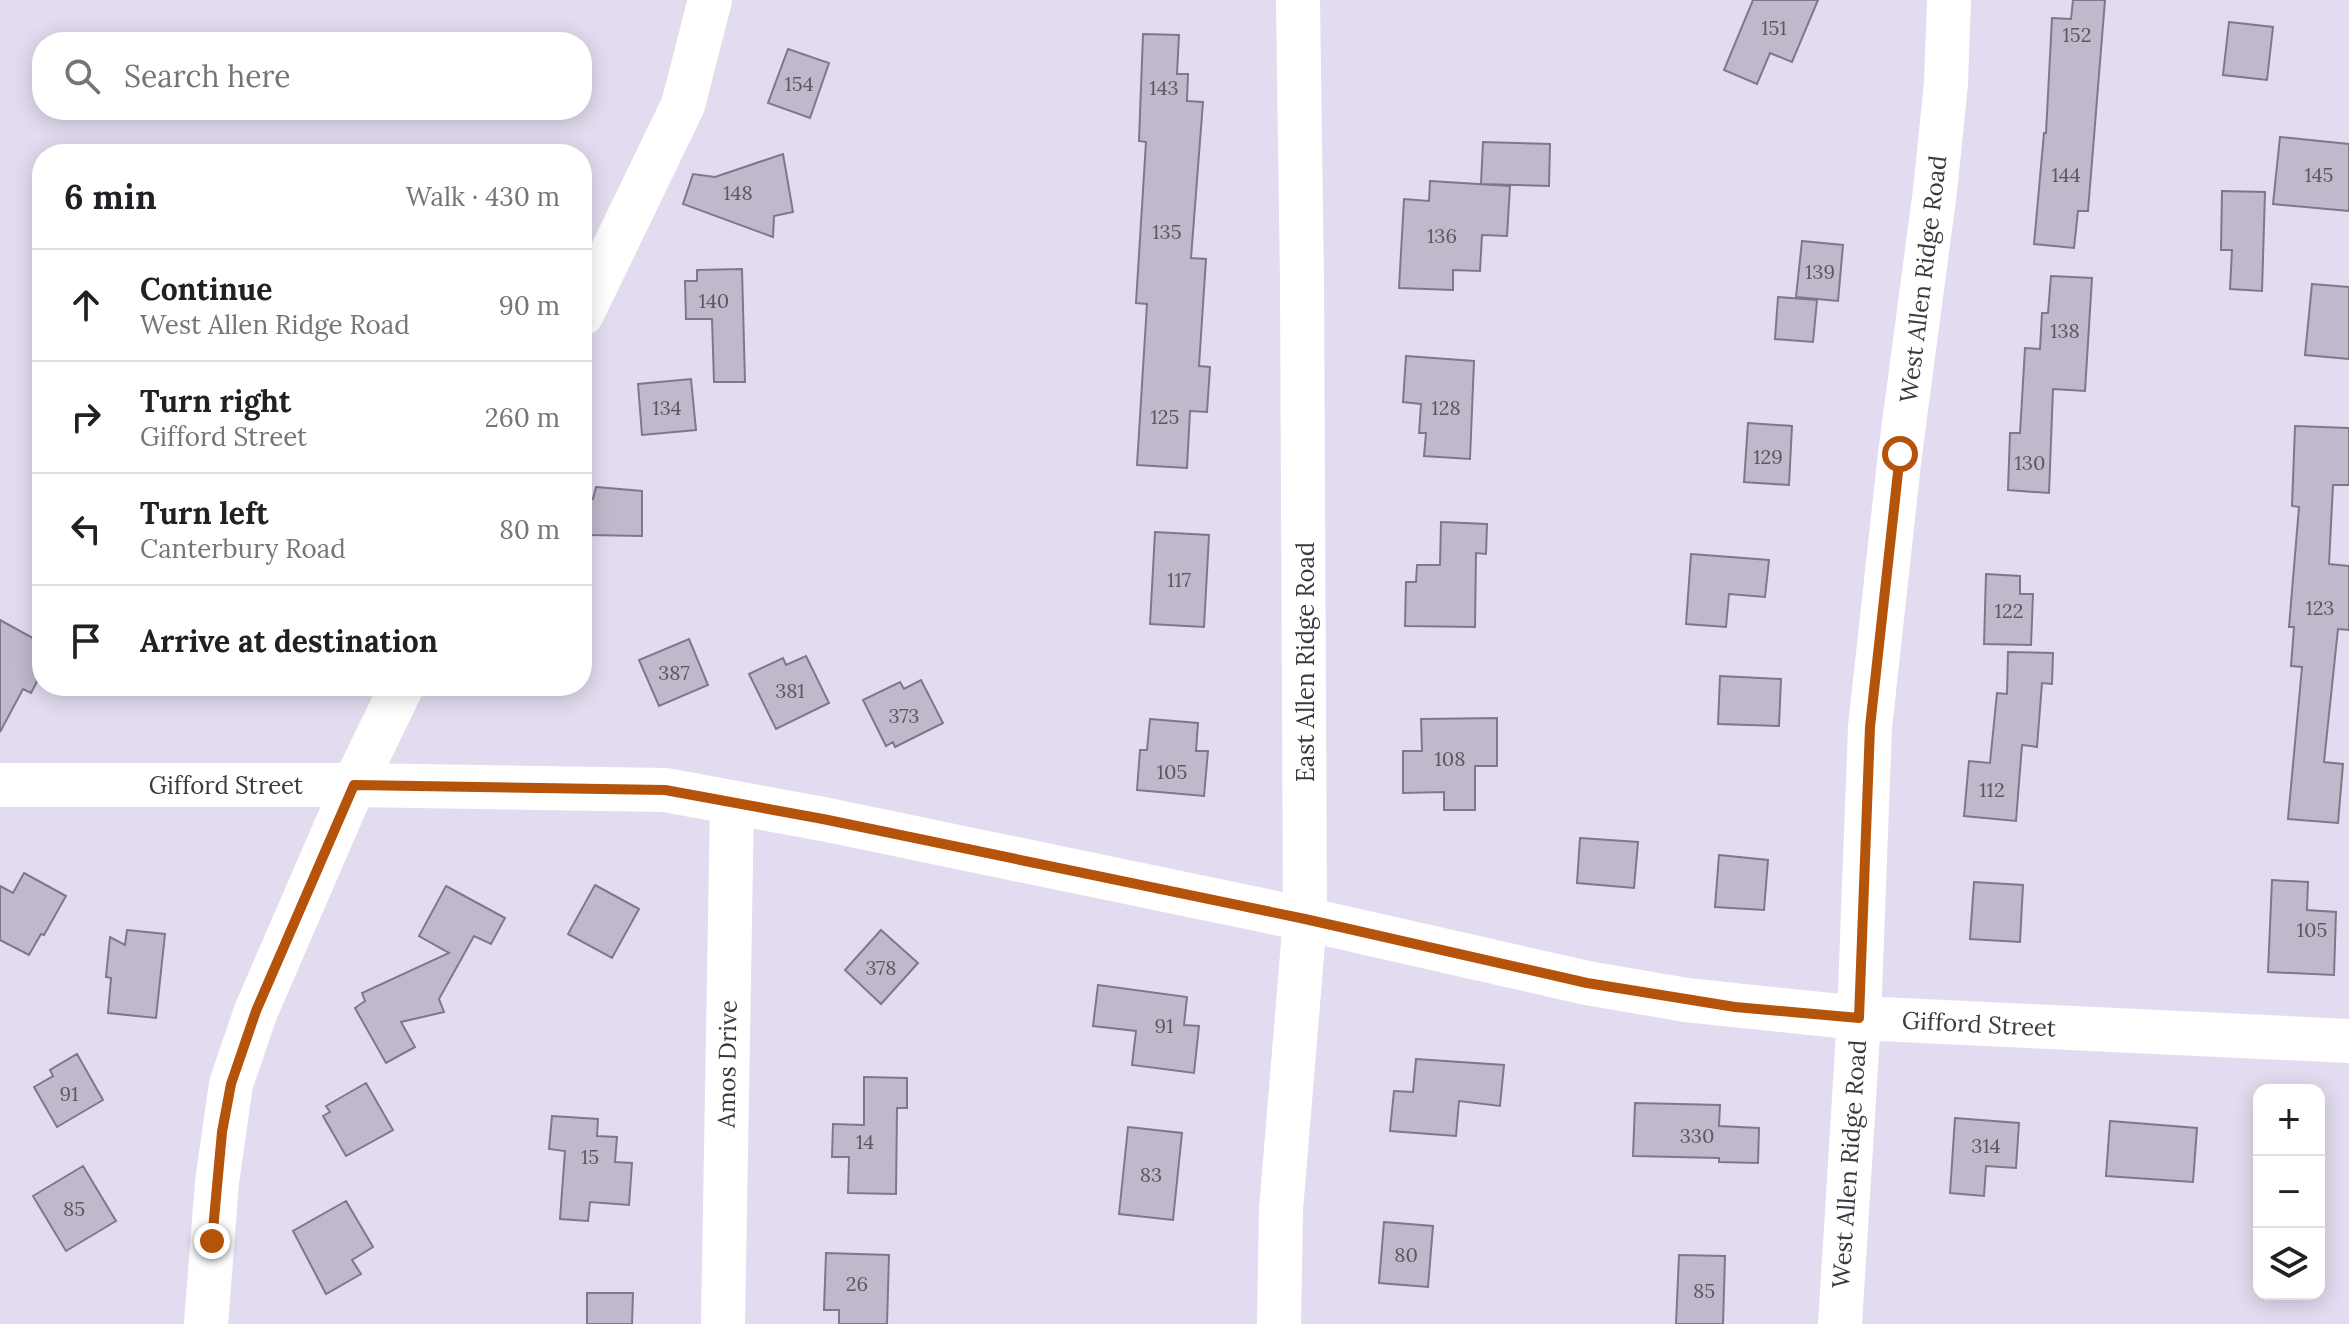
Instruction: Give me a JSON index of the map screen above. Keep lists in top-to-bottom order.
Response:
{
  "streets": {
    "street": [
      "West Allen Ridge Road",
      "East Allen Ridge Road",
      "Gifford Street",
      "Amos Drive"
    ]
  },
  "crossings": [
    ["West Allen Ridge Road", "Gifford Street"],
    ["East Allen Ridge Road", "Gifford Street"],
    ["Gifford Street", "Amos Drive"]
  ],
  "house_numbers": [
    "151",
    "152",
    "154",
    "143",
    "144",
    "145",
    "148",
    "135",
    "136",
    "139",
    "140",
    "138",
    "134",
    "128",
    "125",
    "129",
    "130",
    "117",
    "123",
    "122",
    "387",
    "381",
    "373",
    "108",
    "105",
    "112",
    "105",
    "378",
    "91",
    "91",
    "330",
    "14",
    "314",
    "15",
    "83",
    "85",
    "80",
    "26",
    "85"
  ],
  "page": {
    "search": "Search here",
    "heading": ["6 min", "Walk · 430 m"],
    "list": [
      ["Continue", "West Allen Ridge Road", "90 m"],
      ["Turn right", "Gifford Street", "260 m"],
      ["Turn left", "Canterbury Road", "80 m"],
      "Arrive at destination"
    ],
    "map_buttons": ["+", "−"]
  }
}
